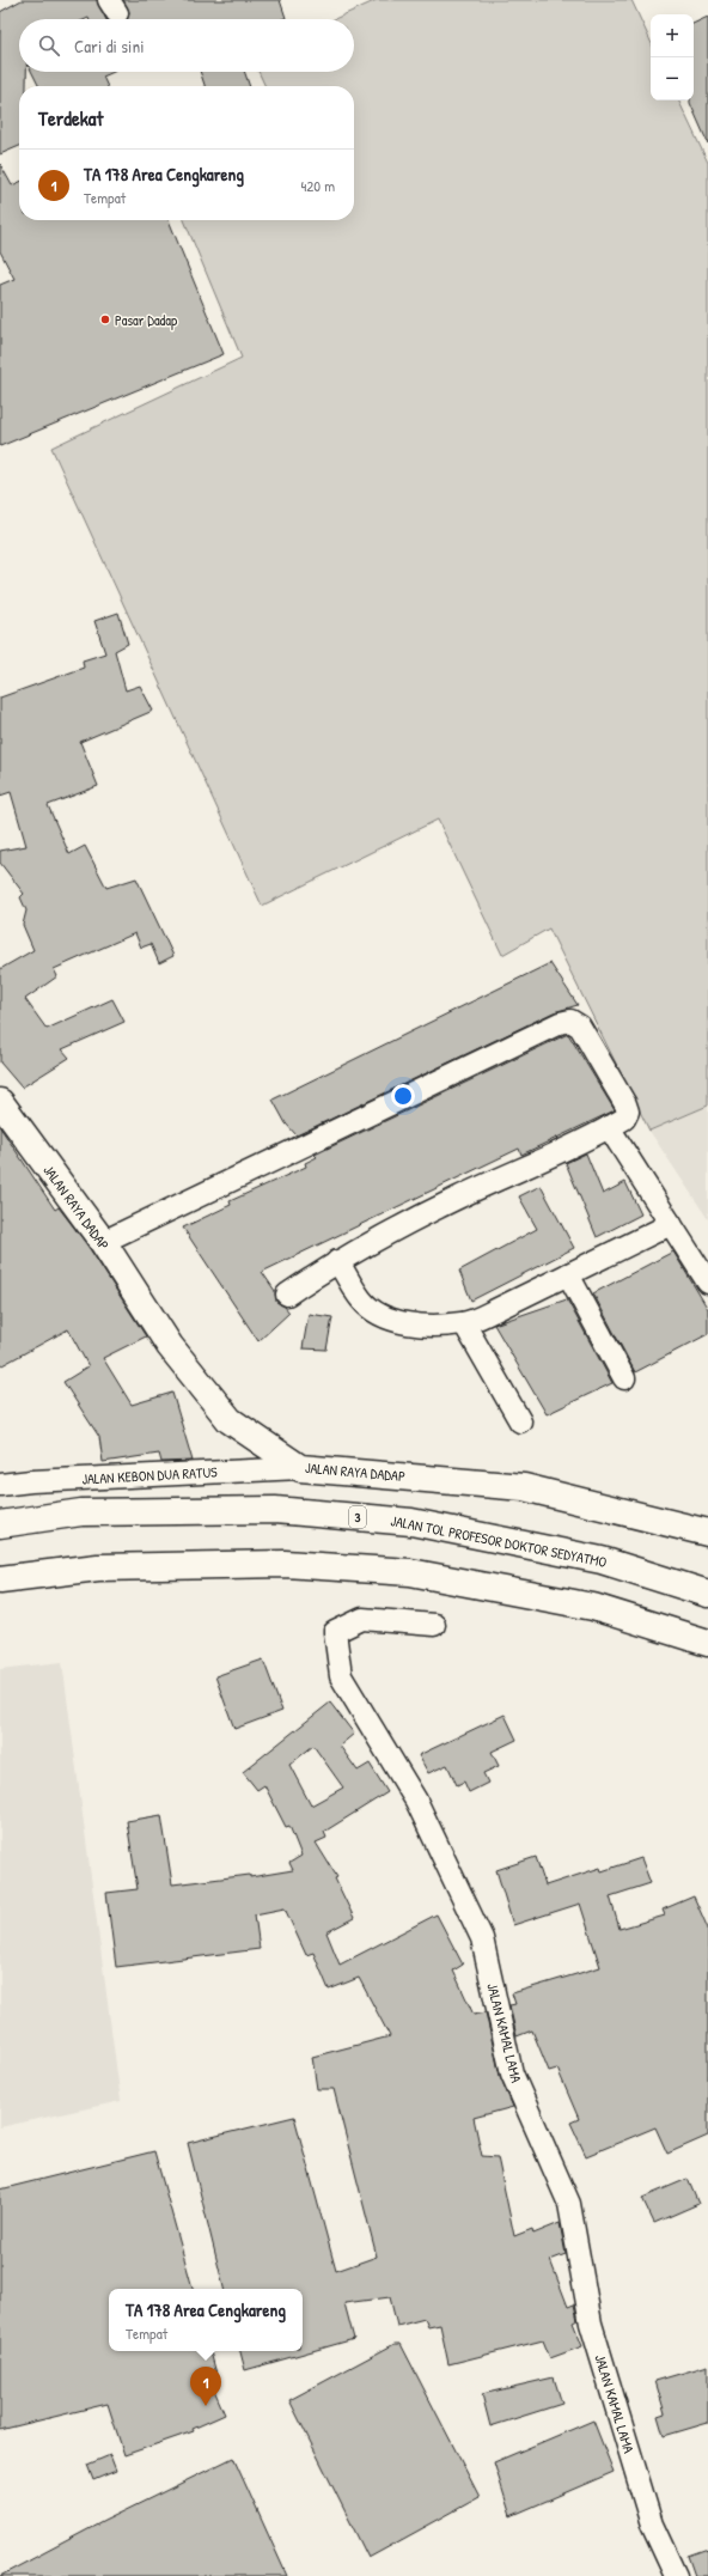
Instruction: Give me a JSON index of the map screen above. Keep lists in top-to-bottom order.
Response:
{
  "streets": {
    "main road": ["JALAN RAYA DADAP", "3", "JALAN TOL PROFESOR DOKTOR SEDYATMO"],
    "street": ["JALAN KEBON DUA RATUS", "JALAN KAMAL LAMA"]
  },
  "crossings": [
    ["JALAN RAYA DADAP", "JALAN KEBON DUA RATUS"]
  ],
  "places": ["Pasar Dadap"],
  "page": {
    "map_buttons": ["+", "−"],
    "search": "Cari di sini",
    "heading": "Terdekat",
    "list": [
      {
        "mark": "1",
        "name": "TA 178 Area Cengkareng",
        "note": "Tempat",
        "value": "420 m"
      }
    ],
    "popup": ["TA 178 Area Cengkareng", "Tempat"],
    "pins": "1"
  }
}
